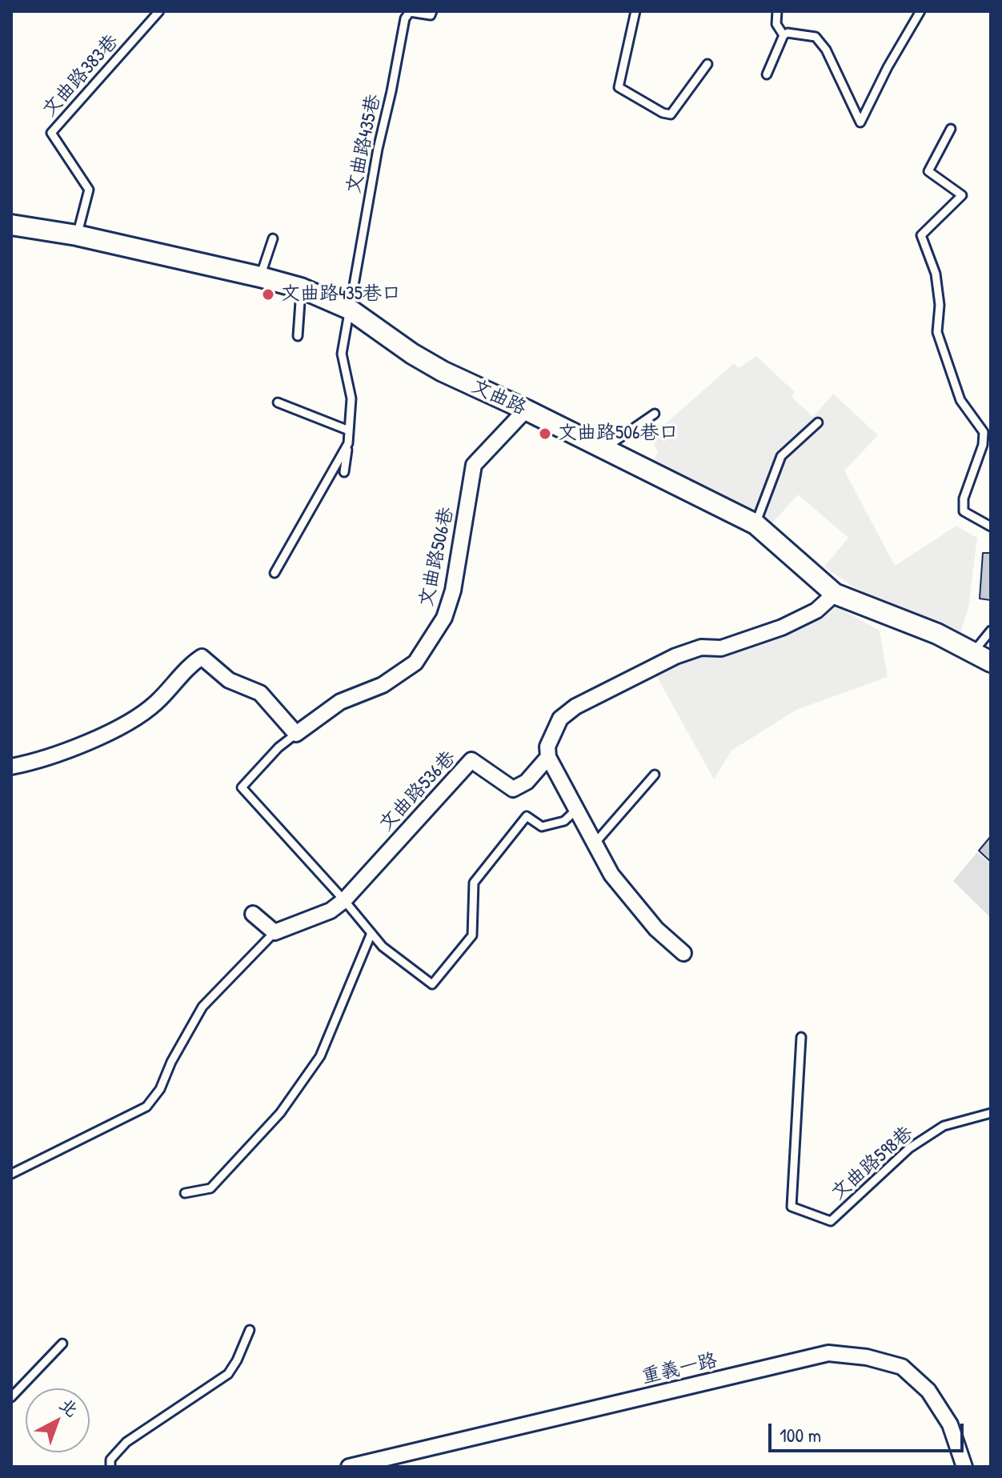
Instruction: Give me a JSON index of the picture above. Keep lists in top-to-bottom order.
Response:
{
  "streets": {
    "street": [
      "文曲路",
      "文曲路506巷",
      "文曲路536巷",
      "重義一路"
    ],
    "lane": ["文曲路383巷", "文曲路435巷", "文曲路598巷"]
  },
  "crossings": [
    ["文曲路383巷", "文曲路"],
    ["文曲路435巷", "文曲路"],
    ["文曲路", "文曲路506巷"],
    ["文曲路", "文曲路536巷"],
    ["文曲路506巷", "文曲路536巷"]
  ],
  "places": ["文曲路435巷口", "文曲路506巷口"],
  "scale_bar": "100 m",
  "north": "top right"
}
